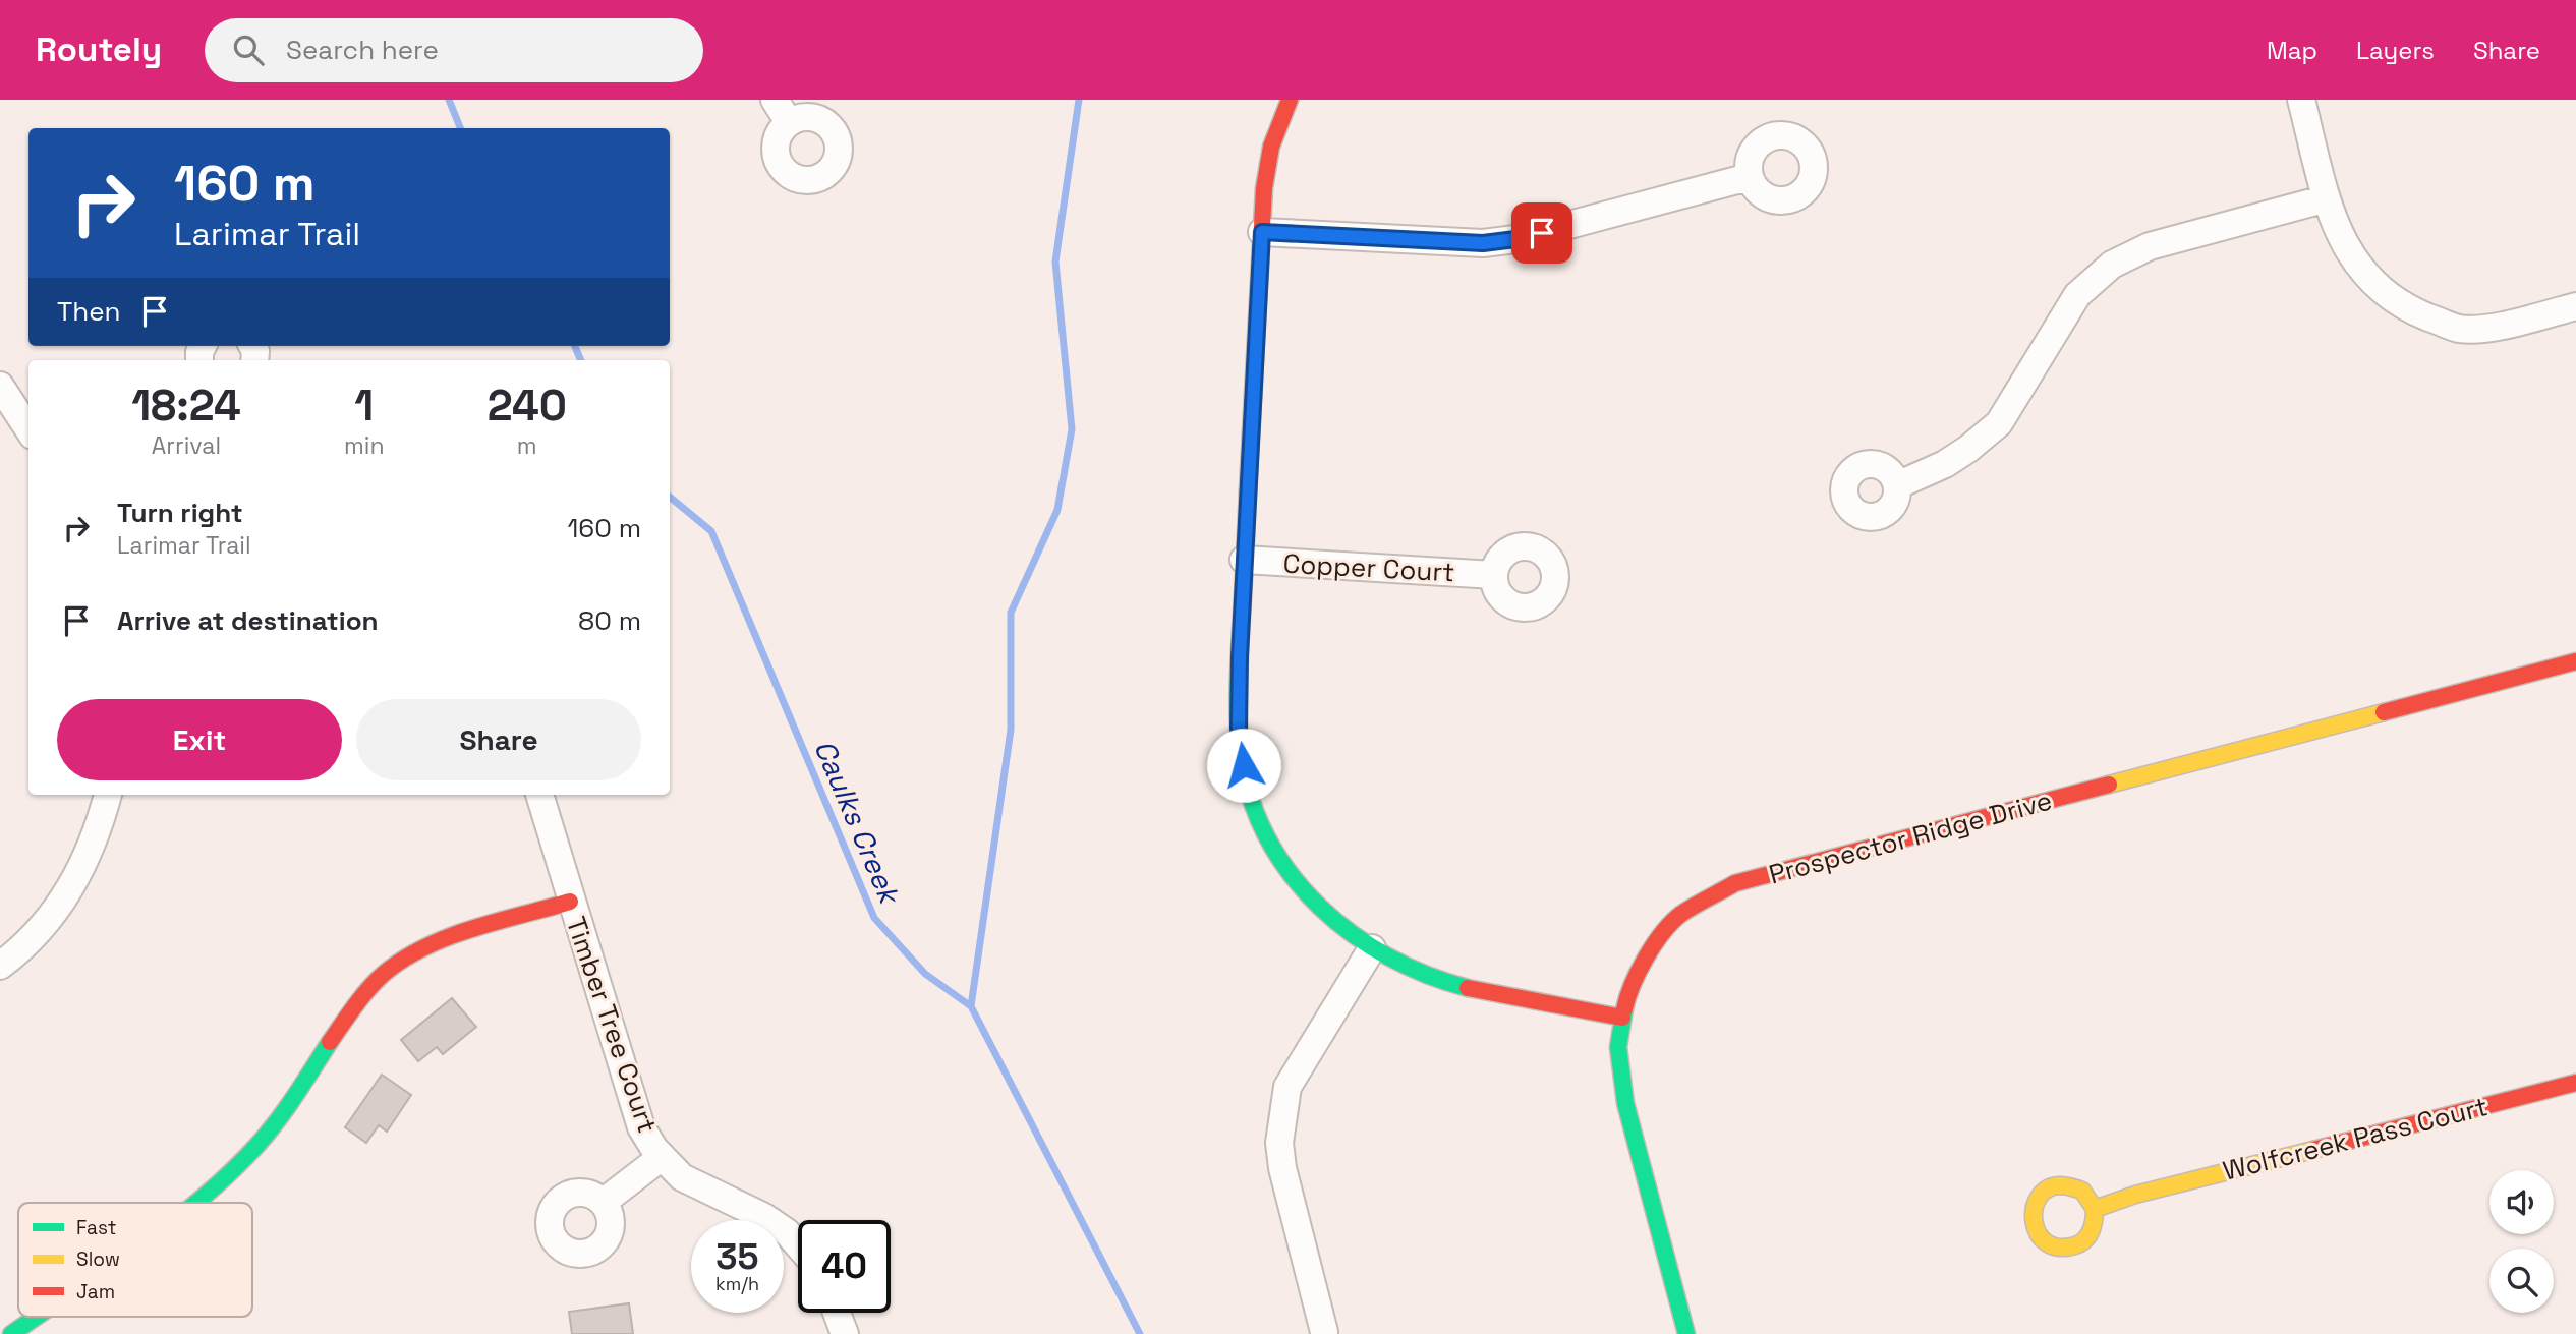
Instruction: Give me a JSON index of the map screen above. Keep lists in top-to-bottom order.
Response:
{
  "streets": {
    "street": [
      "Copper Court",
      "Prospector Ridge Drive",
      "Timber Tree Court",
      "Wolfcreek Pass Court"
    ]
  },
  "water": ["Caulks Creek"],
  "legend": ["Fast", "Slow", "Jam"],
  "page": {
    "header": "Routely",
    "search": "Search here",
    "nav": ["Map", "Layers", "Share"],
    "turn": ["160 m", "Larimar Trail"],
    "then": "Then",
    "eta": [
      "18:24",
      "Arrival",
      "1",
      "min",
      "240",
      "m"
    ],
    "list": [
      {
        "name": "Turn right",
        "note": "Larimar Trail",
        "value": "160 m"
      },
      {
        "name": "Arrive at destination",
        "value": "80 m"
      }
    ],
    "buttons": ["Exit", "Share"],
    "speed": "35 km/h",
    "limit": "40"
  }
}
